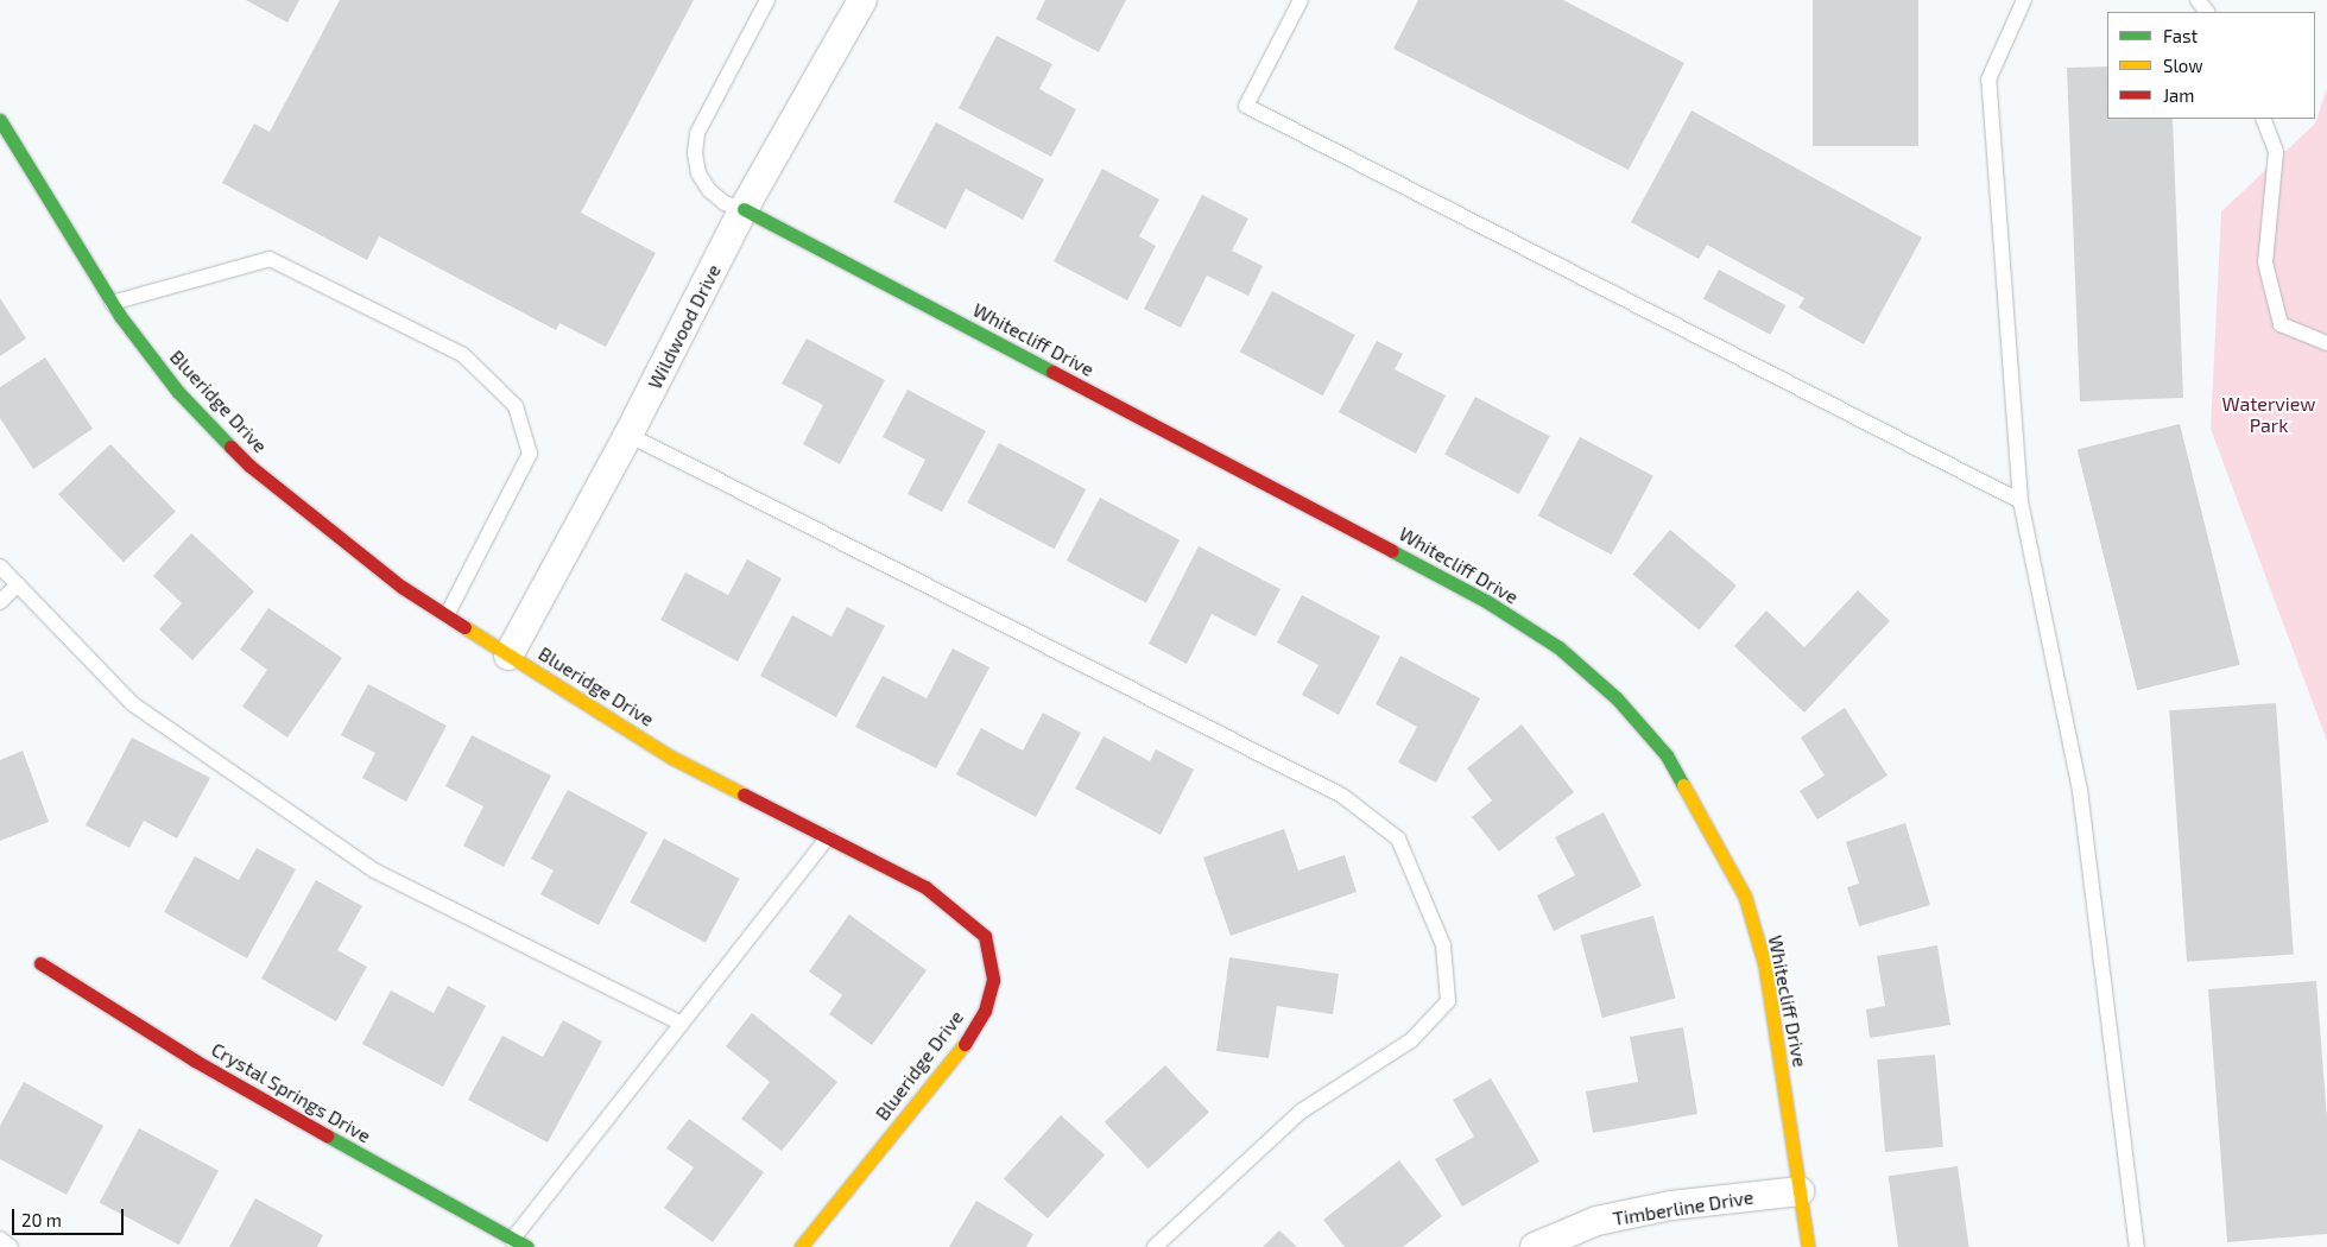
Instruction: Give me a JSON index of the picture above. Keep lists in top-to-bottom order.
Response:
{
  "streets": {
    "street": [
      "Wildwood Drive",
      "Whitecliff Drive",
      "Blueridge Drive",
      "Crystal Springs Drive",
      "Timberline Drive"
    ]
  },
  "crossings": [
    ["Wildwood Drive", "Whitecliff Drive"],
    ["Wildwood Drive", "Blueridge Drive"],
    ["Whitecliff Drive", "Timberline Drive"]
  ],
  "parks": ["Waterview Park"],
  "legend": ["Fast", "Slow", "Jam"],
  "scale_bar": "20 m"
}
